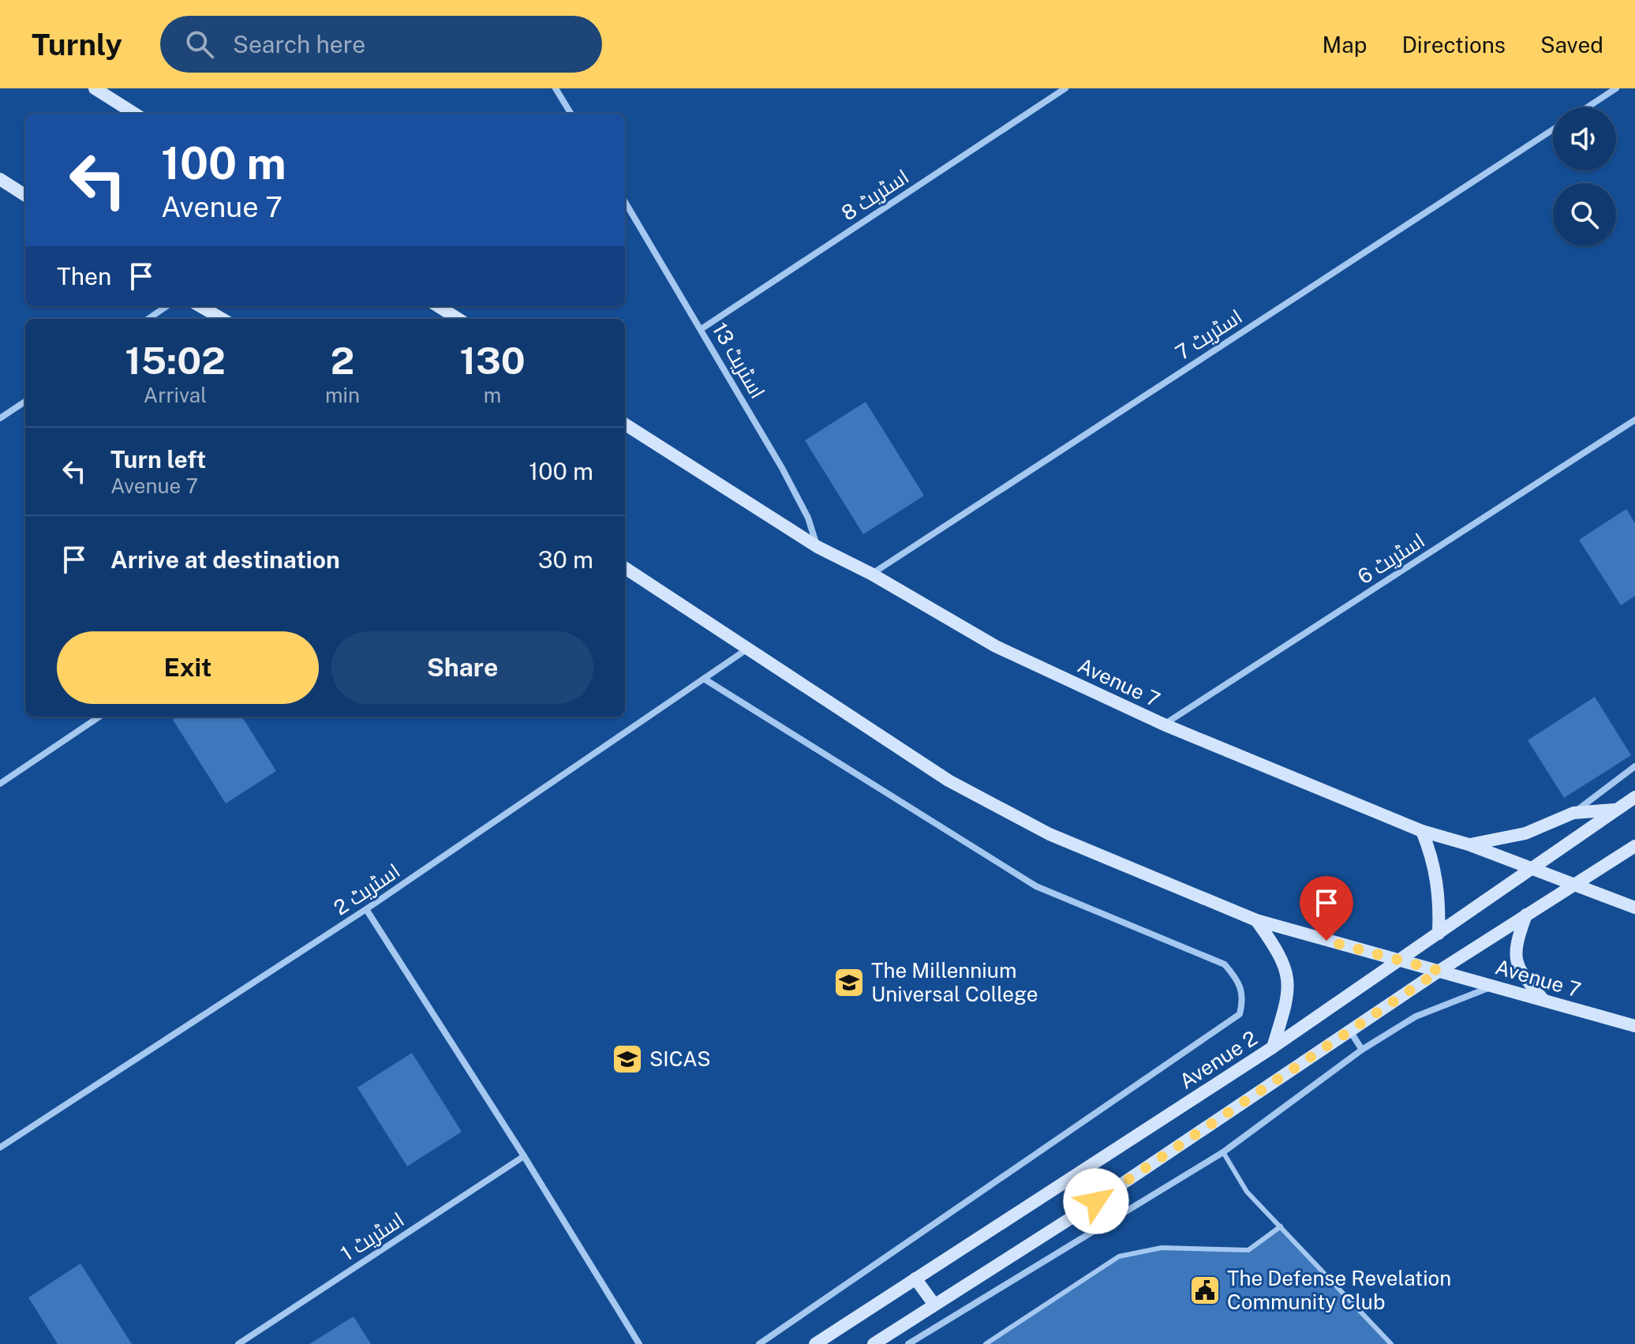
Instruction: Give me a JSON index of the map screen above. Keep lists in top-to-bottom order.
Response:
{
  "streets": {
    "main road": ["Avenue 7", "Avenue 2"],
    "street": [
      "اسٹریٹ 8",
      "اسٹریٹ 7",
      "اسٹریٹ 13",
      "اسٹریٹ 6",
      "اسٹریٹ 2",
      "اسٹریٹ 1"
    ]
  },
  "crossings": [
    ["اسٹریٹ 8", "اسٹریٹ 13"],
    ["اسٹریٹ 7", "Avenue 7"],
    ["اسٹریٹ 13", "Avenue 7"],
    ["اسٹریٹ 6", "Avenue 7"],
    ["Avenue 7", "اسٹریٹ 2"],
    ["Avenue 7", "Avenue 2"]
  ],
  "places": {
    "school or university": ["The Millennium Universal College", "SICAS"],
    "public building": ["The Defense Revelation Community Club"]
  },
  "page": {
    "header": "Turnly",
    "search": "Search here",
    "nav": ["Map", "Directions", "Saved"],
    "turn": ["100 m", "Avenue 7"],
    "then": "Then",
    "eta": [
      "15:02",
      "Arrival",
      "2",
      "min",
      "130",
      "m"
    ],
    "list": [
      {
        "name": "Turn left",
        "note": "Avenue 7",
        "value": "100 m"
      },
      {
        "name": "Arrive at destination",
        "value": "30 m"
      }
    ],
    "buttons": ["Exit", "Share"]
  }
}
